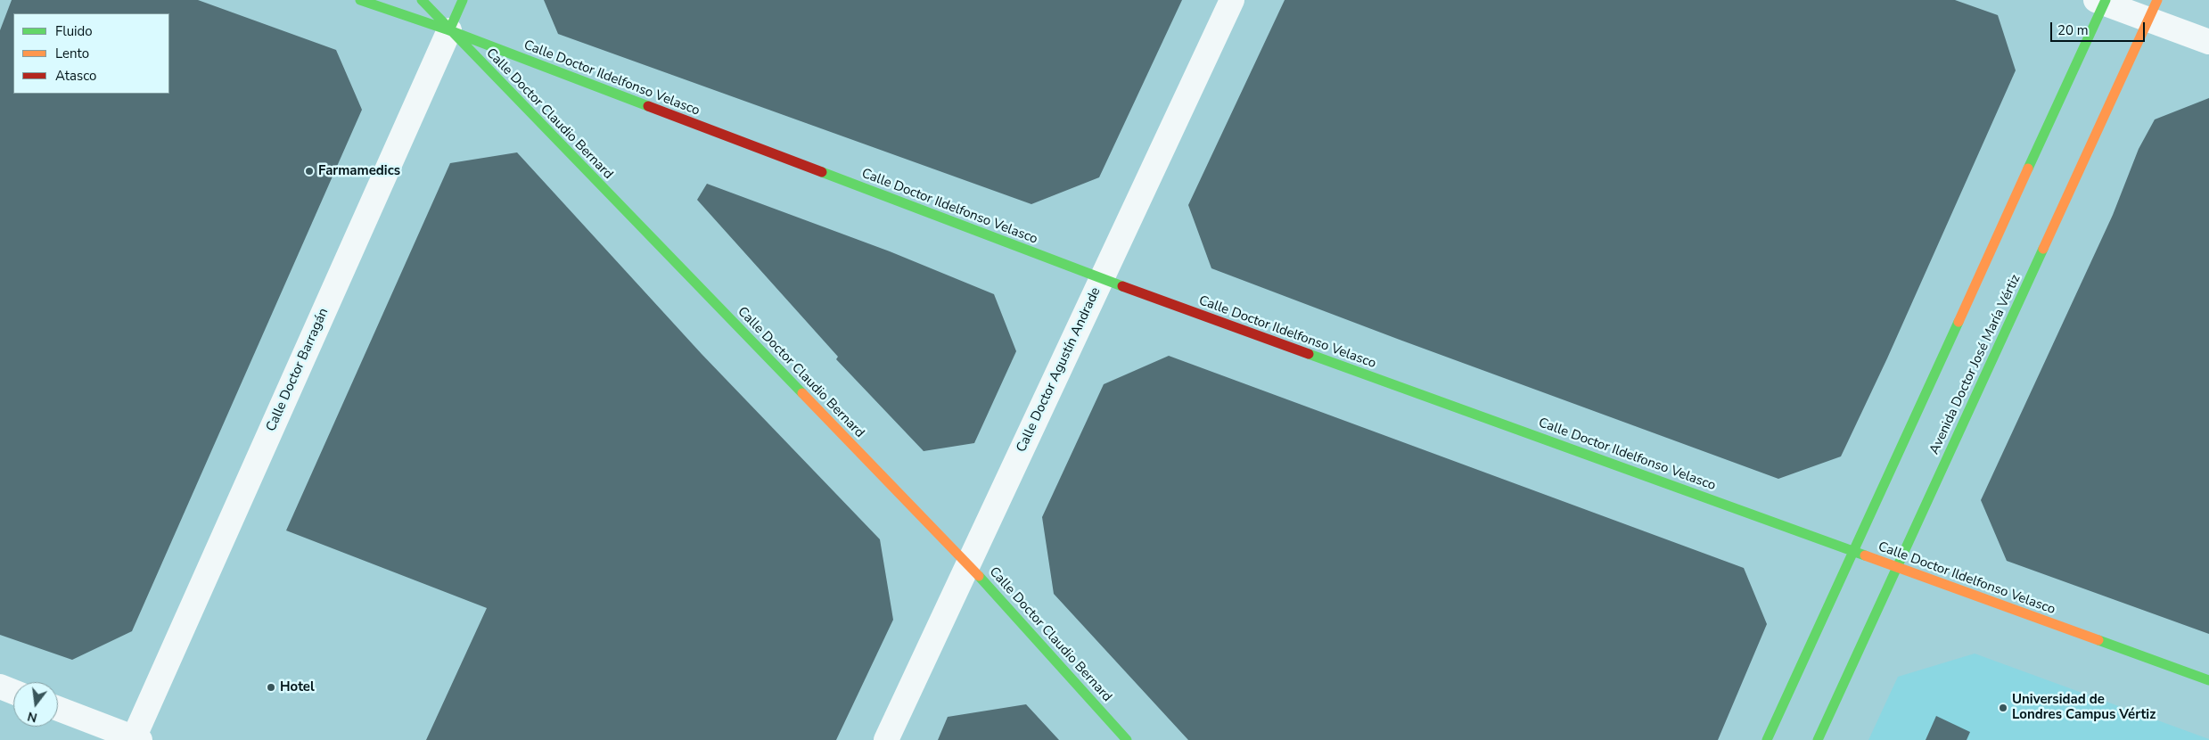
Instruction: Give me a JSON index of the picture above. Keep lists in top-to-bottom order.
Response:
{
  "streets": {
    "street": [
      "Calle Doctor Ildelfonso Velasco",
      "Calle Doctor Claudio Bernard",
      "Avenida Doctor José María Vértiz",
      "Calle Doctor Barragán",
      "Calle Doctor Agustín Andrade"
    ]
  },
  "crossings": [
    ["Calle Doctor Ildelfonso Velasco", "Calle Doctor Claudio Bernard"],
    ["Calle Doctor Ildelfonso Velasco", "Avenida Doctor José María Vértiz"],
    ["Calle Doctor Ildelfonso Velasco", "Calle Doctor Barragán"],
    ["Calle Doctor Ildelfonso Velasco", "Calle Doctor Agustín Andrade"],
    ["Calle Doctor Claudio Bernard", "Calle Doctor Barragán"],
    ["Calle Doctor Claudio Bernard", "Calle Doctor Agustín Andrade"]
  ],
  "places": ["Farmamedics", "Hotel", "Universidad de Londres Campus Vértiz"],
  "legend": ["Fluido", "Lento", "Atasco"],
  "scale_bar": "20 m",
  "north": "bottom"
}
